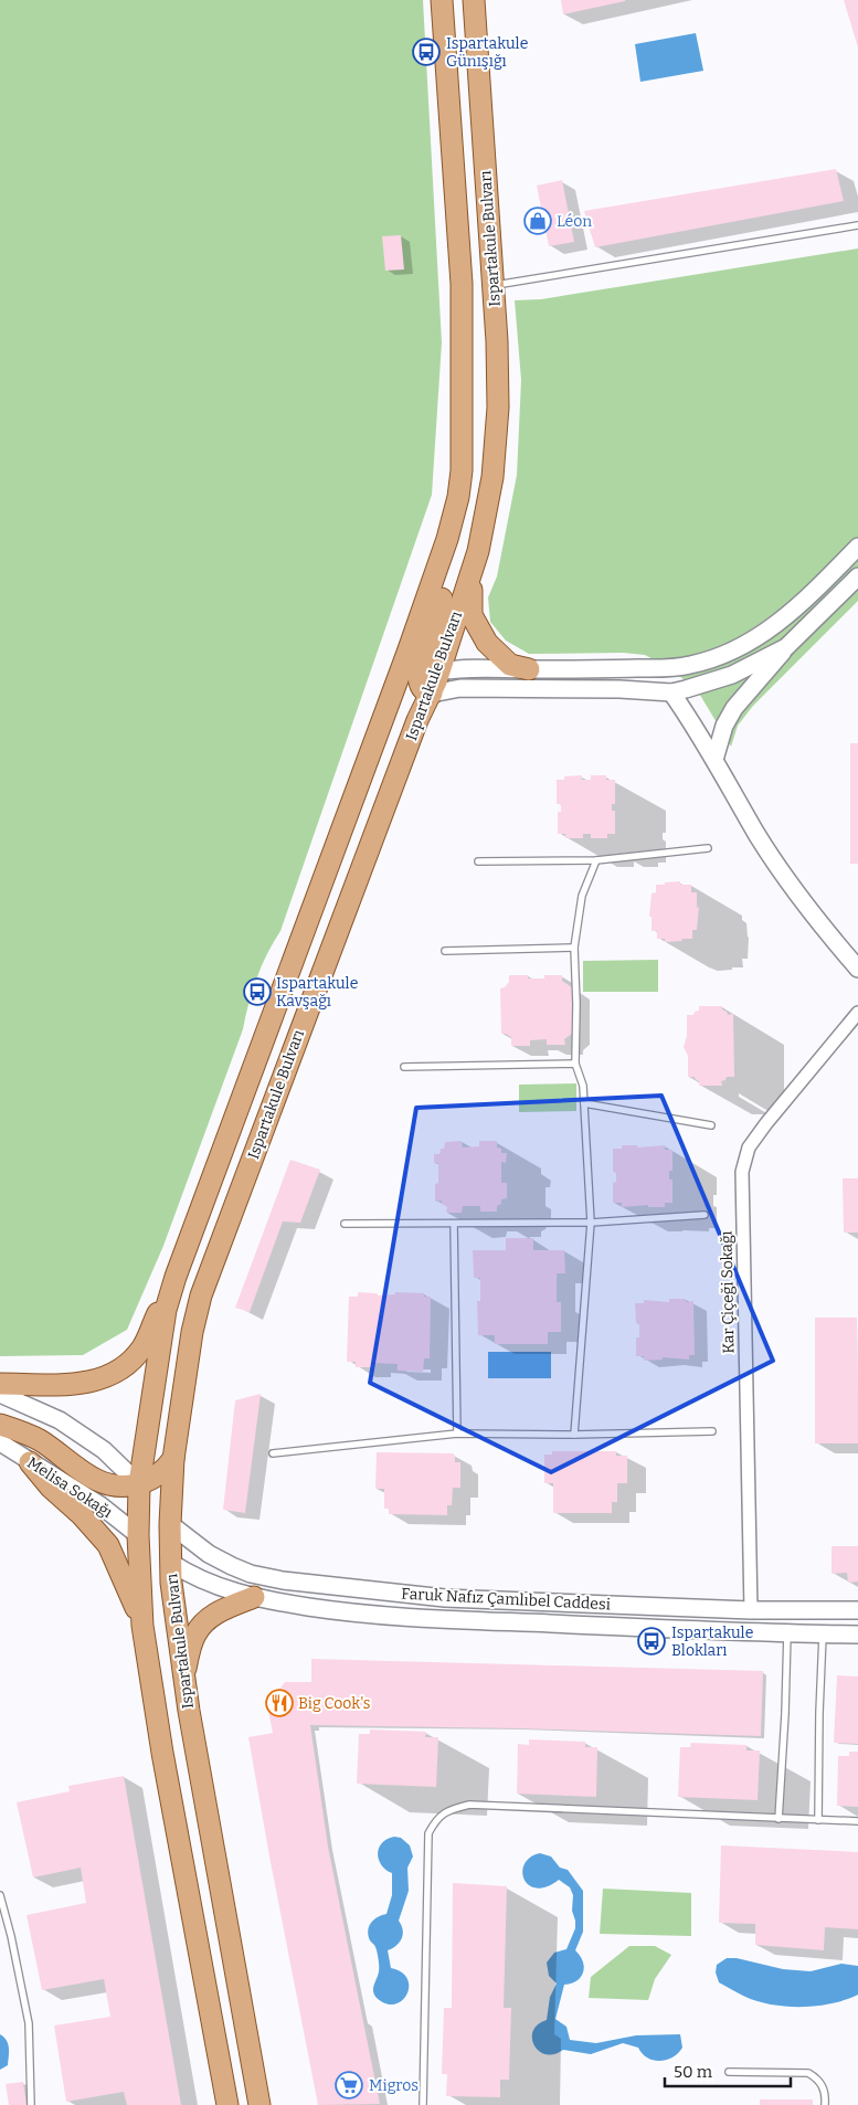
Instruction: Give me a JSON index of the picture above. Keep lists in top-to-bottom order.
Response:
{
  "streets": {
    "main road": ["Ispartakule Bulvarı"],
    "street": ["Kar Çiçeği Sokağı", "Melisa Sokağı", "Faruk Nafız Çamlıbel Caddesi"]
  },
  "crossings": [
    ["Ispartakule Bulvarı", "Melisa Sokağı"],
    ["Ispartakule Bulvarı", "Faruk Nafız Çamlıbel Caddesi"],
    ["Kar Çiçeği Sokağı", "Faruk Nafız Çamlıbel Caddesi"]
  ],
  "places": {
    "bus stop": ["Ispartakule Günışığı", "Ispartakule Kavşağı", "Ispartakule Blokları"],
    "shop": ["Léon"],
    "restaurant": ["Big Cook's"],
    "supermarket": ["Migros"]
  },
  "scale_bar": "50 m"
}
